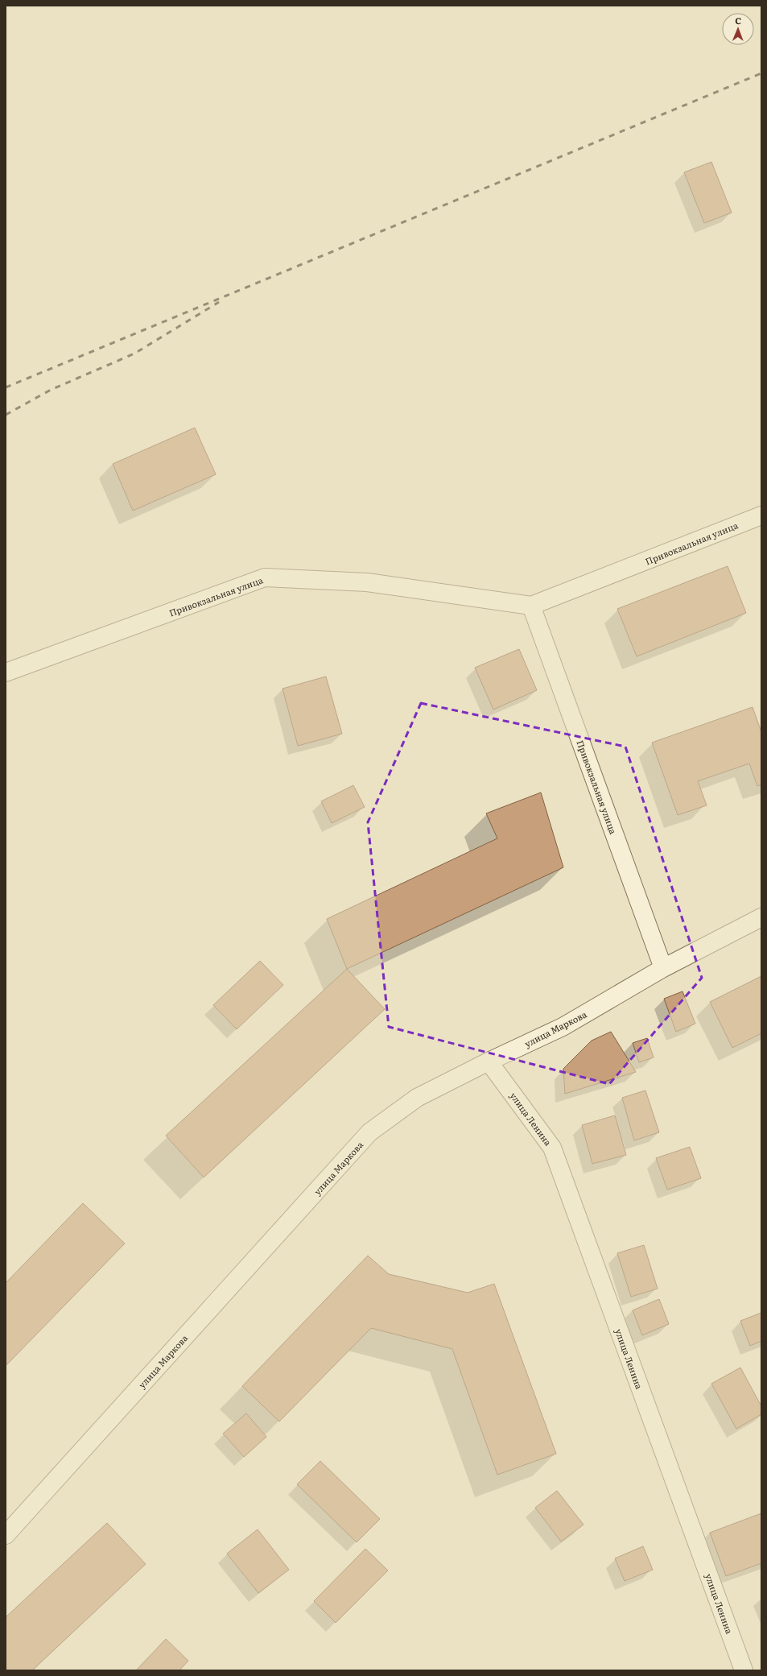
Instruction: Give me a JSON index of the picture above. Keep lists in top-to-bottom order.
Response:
{
  "streets": {
    "street": ["Привокзальная улица", "улица Маркова", "улица Ленина"]
  },
  "crossings": [
    ["Привокзальная улица", "улица Маркова"],
    ["улица Маркова", "улица Ленина"]
  ],
  "north": "top"
}
